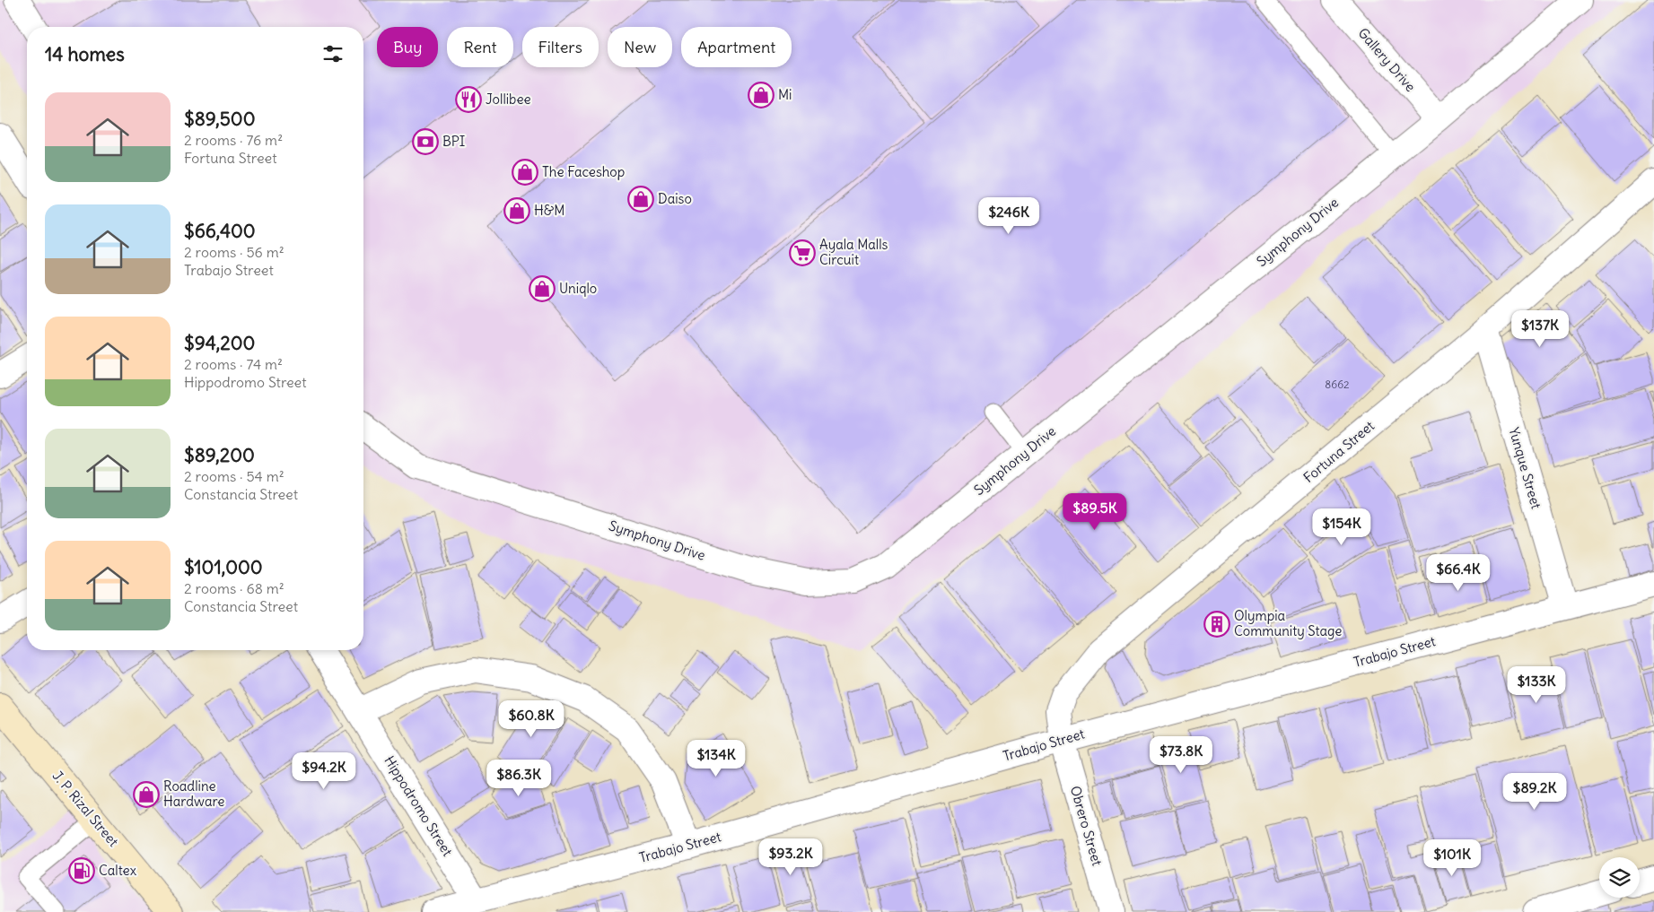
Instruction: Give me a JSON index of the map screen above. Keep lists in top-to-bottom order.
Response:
{
  "streets": {
    "main road": ["J. P. Rizal Street"],
    "street": [
      "Gallery Drive",
      "Symphony Drive",
      "Fortuna Street",
      "Yunque Street",
      "Trabajo Street",
      "Hippodromo Street",
      "Obrero Street"
    ]
  },
  "crossings": [
    ["Gallery Drive", "Symphony Drive"],
    ["Fortuna Street", "Yunque Street"],
    ["Fortuna Street", "Trabajo Street"],
    ["Fortuna Street", "Obrero Street"],
    ["Yunque Street", "Trabajo Street"],
    ["Trabajo Street", "Hippodromo Street"],
    ["Trabajo Street", "Obrero Street"]
  ],
  "places": {
    "shop": [
      "Mi",
      "The Faceshop",
      "Daiso",
      "H&M",
      "Uniqlo",
      "Roadline Hardware"
    ],
    "restaurant": ["Jollibee"],
    "bank": ["BPI"],
    "supermarket": ["Ayala Malls Circuit"],
    "building": ["Olympia Community Stage"],
    "fuel station": ["Caltex"]
  },
  "house_numbers": ["8662"],
  "page": {
    "chip": [
      "Buy",
      "Rent",
      "Filters",
      "New",
      "Apartment"
    ],
    "heading": "14 homes",
    "list": [
      {
        "name": "$89,500",
        "note": "2 rooms · 76 m² · Fortuna Street"
      },
      {
        "name": "$66,400",
        "note": "2 rooms · 56 m² · Trabajo Street"
      },
      {
        "name": "$94,200",
        "note": "2 rooms · 74 m² · Hippodromo Street"
      },
      {
        "name": "$89,200",
        "note": "2 rooms · 54 m² · Constancia Street"
      },
      {
        "name": "$101,000",
        "note": "2 rooms · 68 m² · Constancia Street"
      }
    ],
    "price": [
      "$246K",
      "$137K",
      "$89.5K",
      "$154K",
      "$66.4K",
      "$133K",
      "$60.8K",
      "$73.8K",
      "$134K",
      "$94.2K",
      "$86.3K",
      "$89.2K",
      "$93.2K",
      "$101K"
    ]
  }
}
